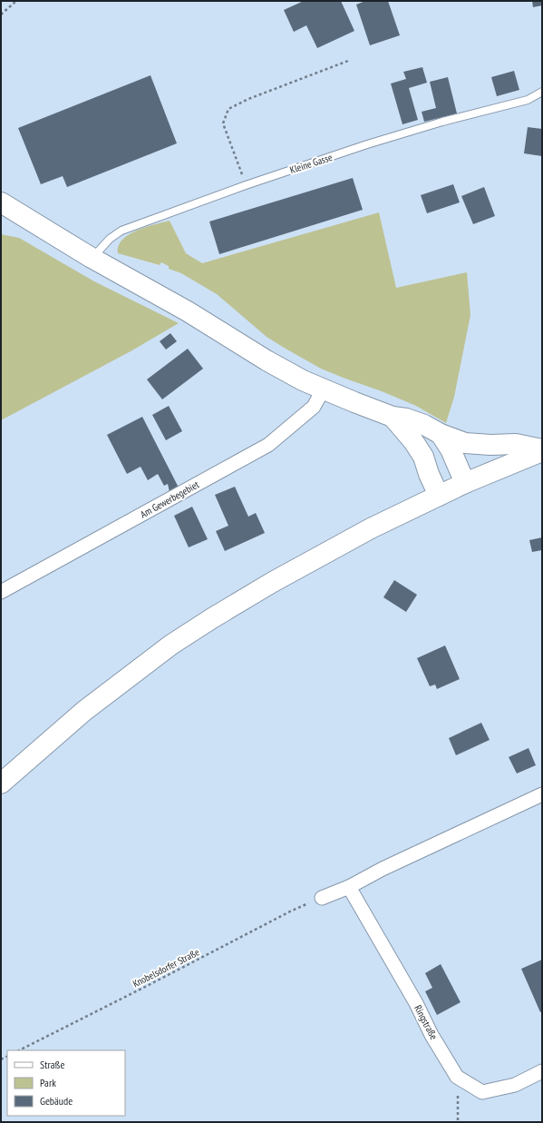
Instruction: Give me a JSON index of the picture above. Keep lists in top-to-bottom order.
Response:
{
  "streets": {
    "street": ["Am Gewerbegebiet", "Ringstraße"],
    "lane": ["Kleine Gasse"],
    "path": ["Knobelsdorfer Straße"]
  },
  "legend": ["Straße", "Park", "Gebäude"]
}
